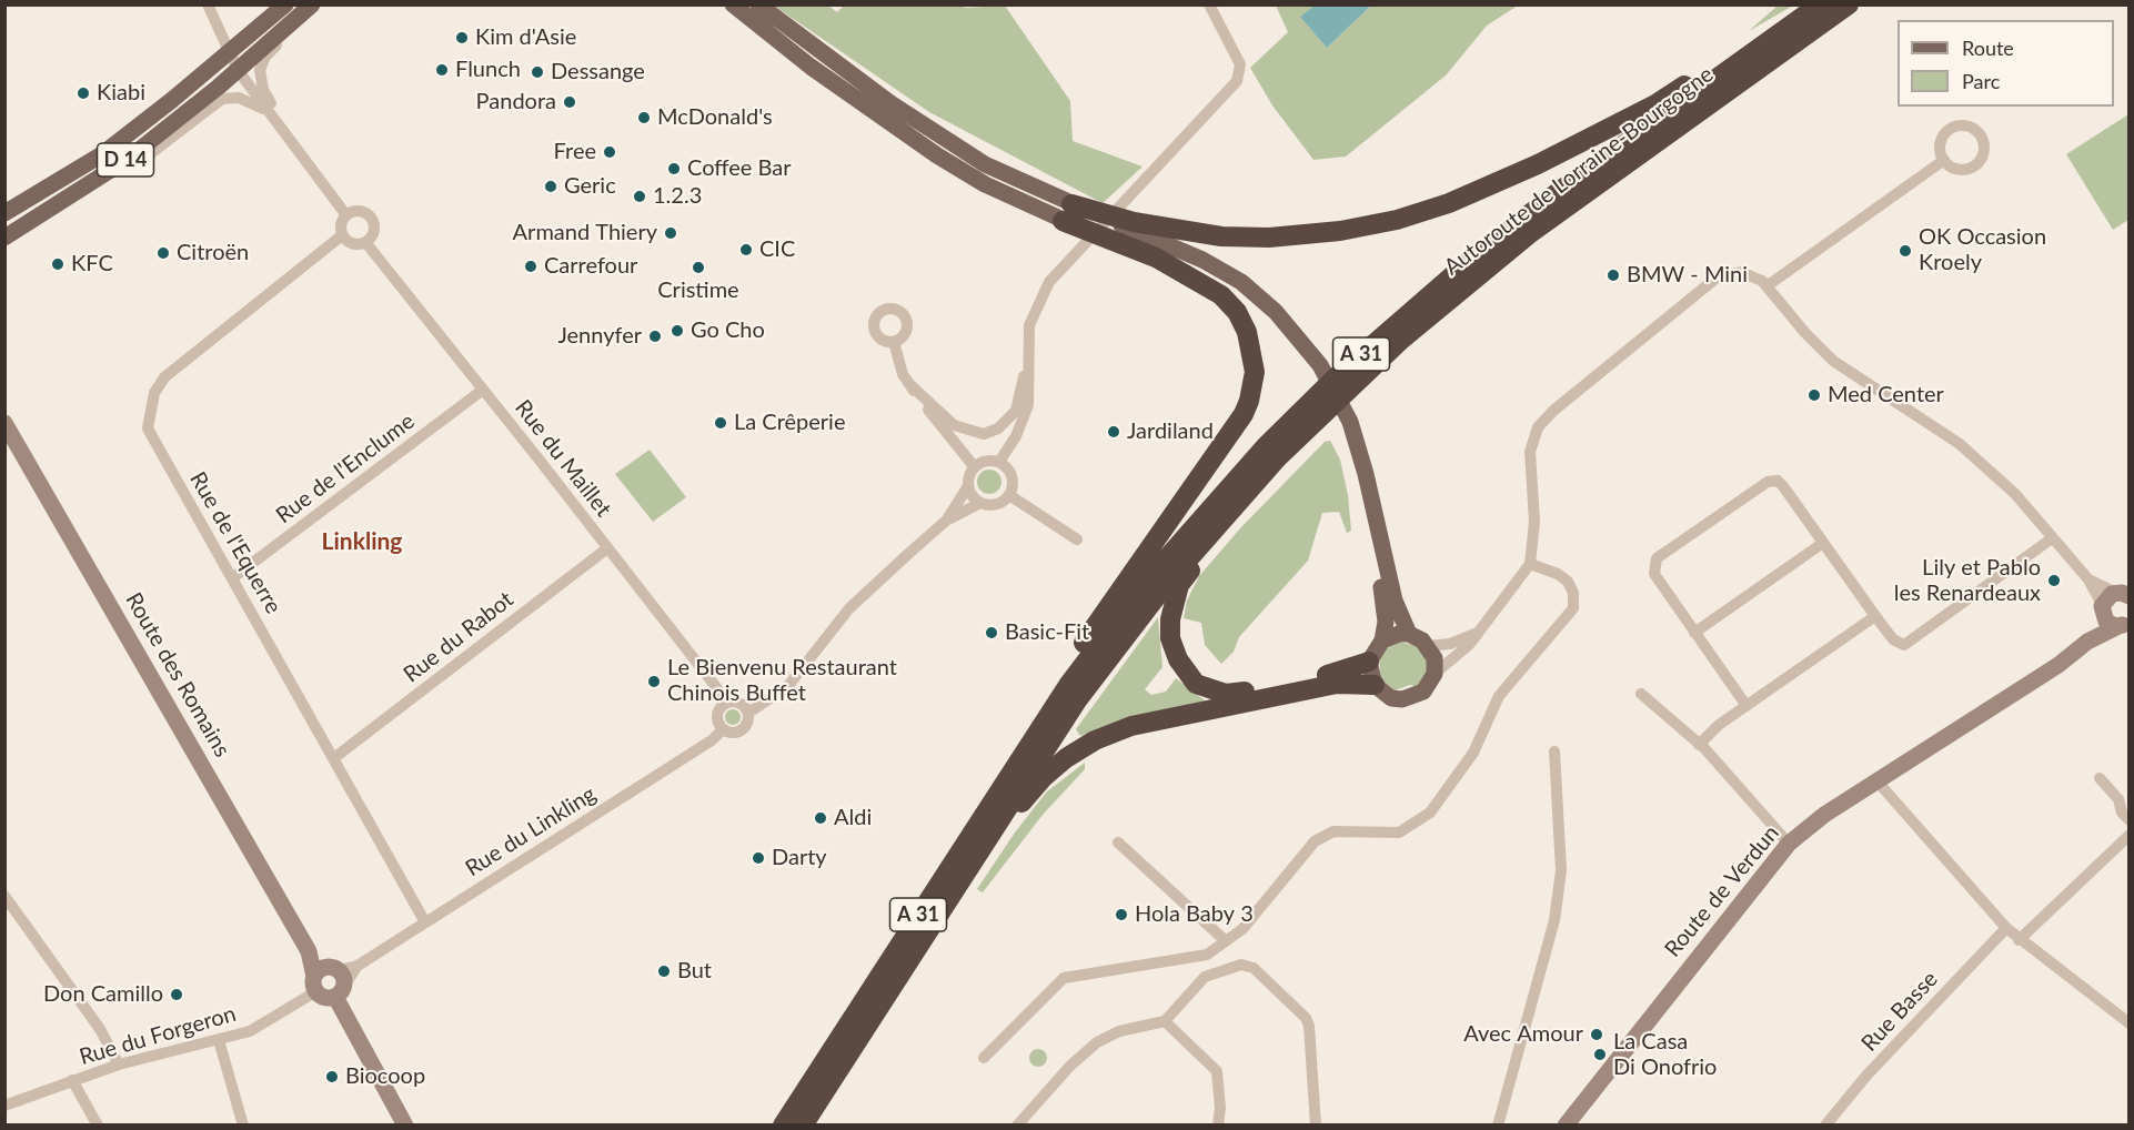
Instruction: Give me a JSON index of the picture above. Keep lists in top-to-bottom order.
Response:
{
  "streets": {
    "highway": ["Autoroute de Lorraine-Bourgogne", "A 31"],
    "main road": ["D 14"],
    "street": [
      "Rue du Maillet",
      "Rue de l'Enclume",
      "Rue de l'Equerre",
      "Rue du Rabot",
      "Route des Romains",
      "Rue du Linkling",
      "Route de Verdun",
      "Rue Basse",
      "Rue du Forgeron"
    ]
  },
  "crossings": [
    ["Rue du Maillet", "Rue de l'Enclume"],
    ["Rue du Maillet", "Rue de l'Equerre"],
    ["Rue du Maillet", "Rue du Rabot"],
    ["Rue du Maillet", "Rue du Linkling"],
    ["Rue de l'Enclume", "Rue de l'Equerre"],
    ["Rue de l'Equerre", "Rue du Rabot"],
    ["Rue de l'Equerre", "Rue du Linkling"],
    ["Route des Romains", "Rue du Linkling"],
    ["Route des Romains", "Rue du Forgeron"]
  ],
  "districts": ["Linkling"],
  "places": [
    "Kim d'Asie",
    "Flunch",
    "Dessange",
    "Kiabi",
    "Pandora",
    "McDonald's",
    "Free",
    "Coffee Bar",
    "Geric",
    "1.2.3",
    "Armand Thiery",
    "CIC",
    "OK Occasion Kroely",
    "Citroën",
    "KFC",
    "Carrefour",
    "Cristime",
    "BMW - Mini",
    "Go Cho",
    "Jennyfer",
    "Med Center",
    "La Crêperie",
    "Jardiland",
    "Lily et Pablo les Renardeaux",
    "Basic-Fit",
    "Le Bienvenu Restaurant Chinois Buffet",
    "Aldi",
    "Darty",
    "Hola Baby 3",
    "But",
    "Don Camillo",
    "Avec Amour",
    "La Casa Di Onofrio",
    "Biocoop"
  ],
  "legend": ["Route", "Parc"]
}
